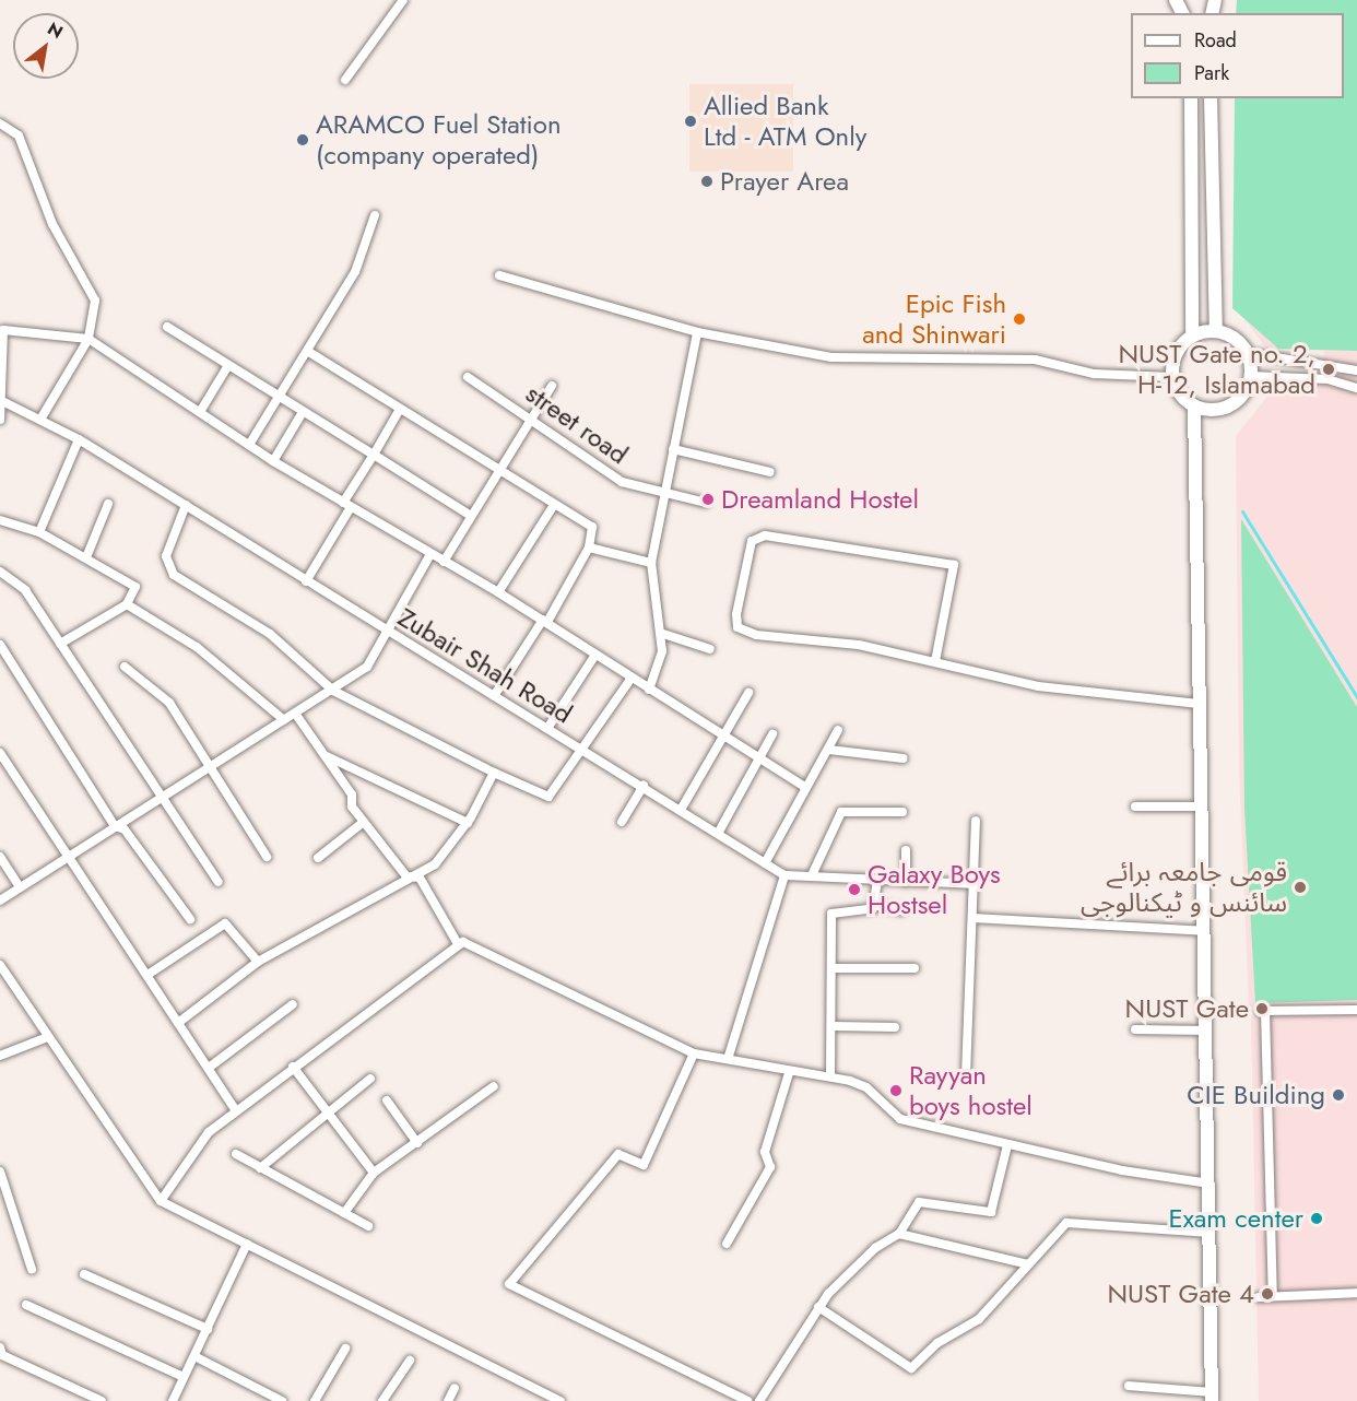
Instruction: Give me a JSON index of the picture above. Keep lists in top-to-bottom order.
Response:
{
  "streets": {
    "street": ["street road", "Zubair Shah Road"]
  },
  "places": [
    "Allied Bank Ltd - ATM Only",
    "ARAMCO Fuel Station (company operated)",
    "Prayer Area",
    "Epic Fish and Shinwari",
    "NUST Gate no. 2, H-12, Islamabad",
    "Dreamland Hostel",
    "قومی جامعہ برائے سائنس و ٹیکنالوجی",
    "Galaxy Boys Hostsel",
    "NUST Gate",
    "Rayyan boys hostel",
    "CIE Building",
    "Exam center",
    "NUST Gate 4"
  ],
  "legend": ["Road", "Park"],
  "north": "top right"
}
